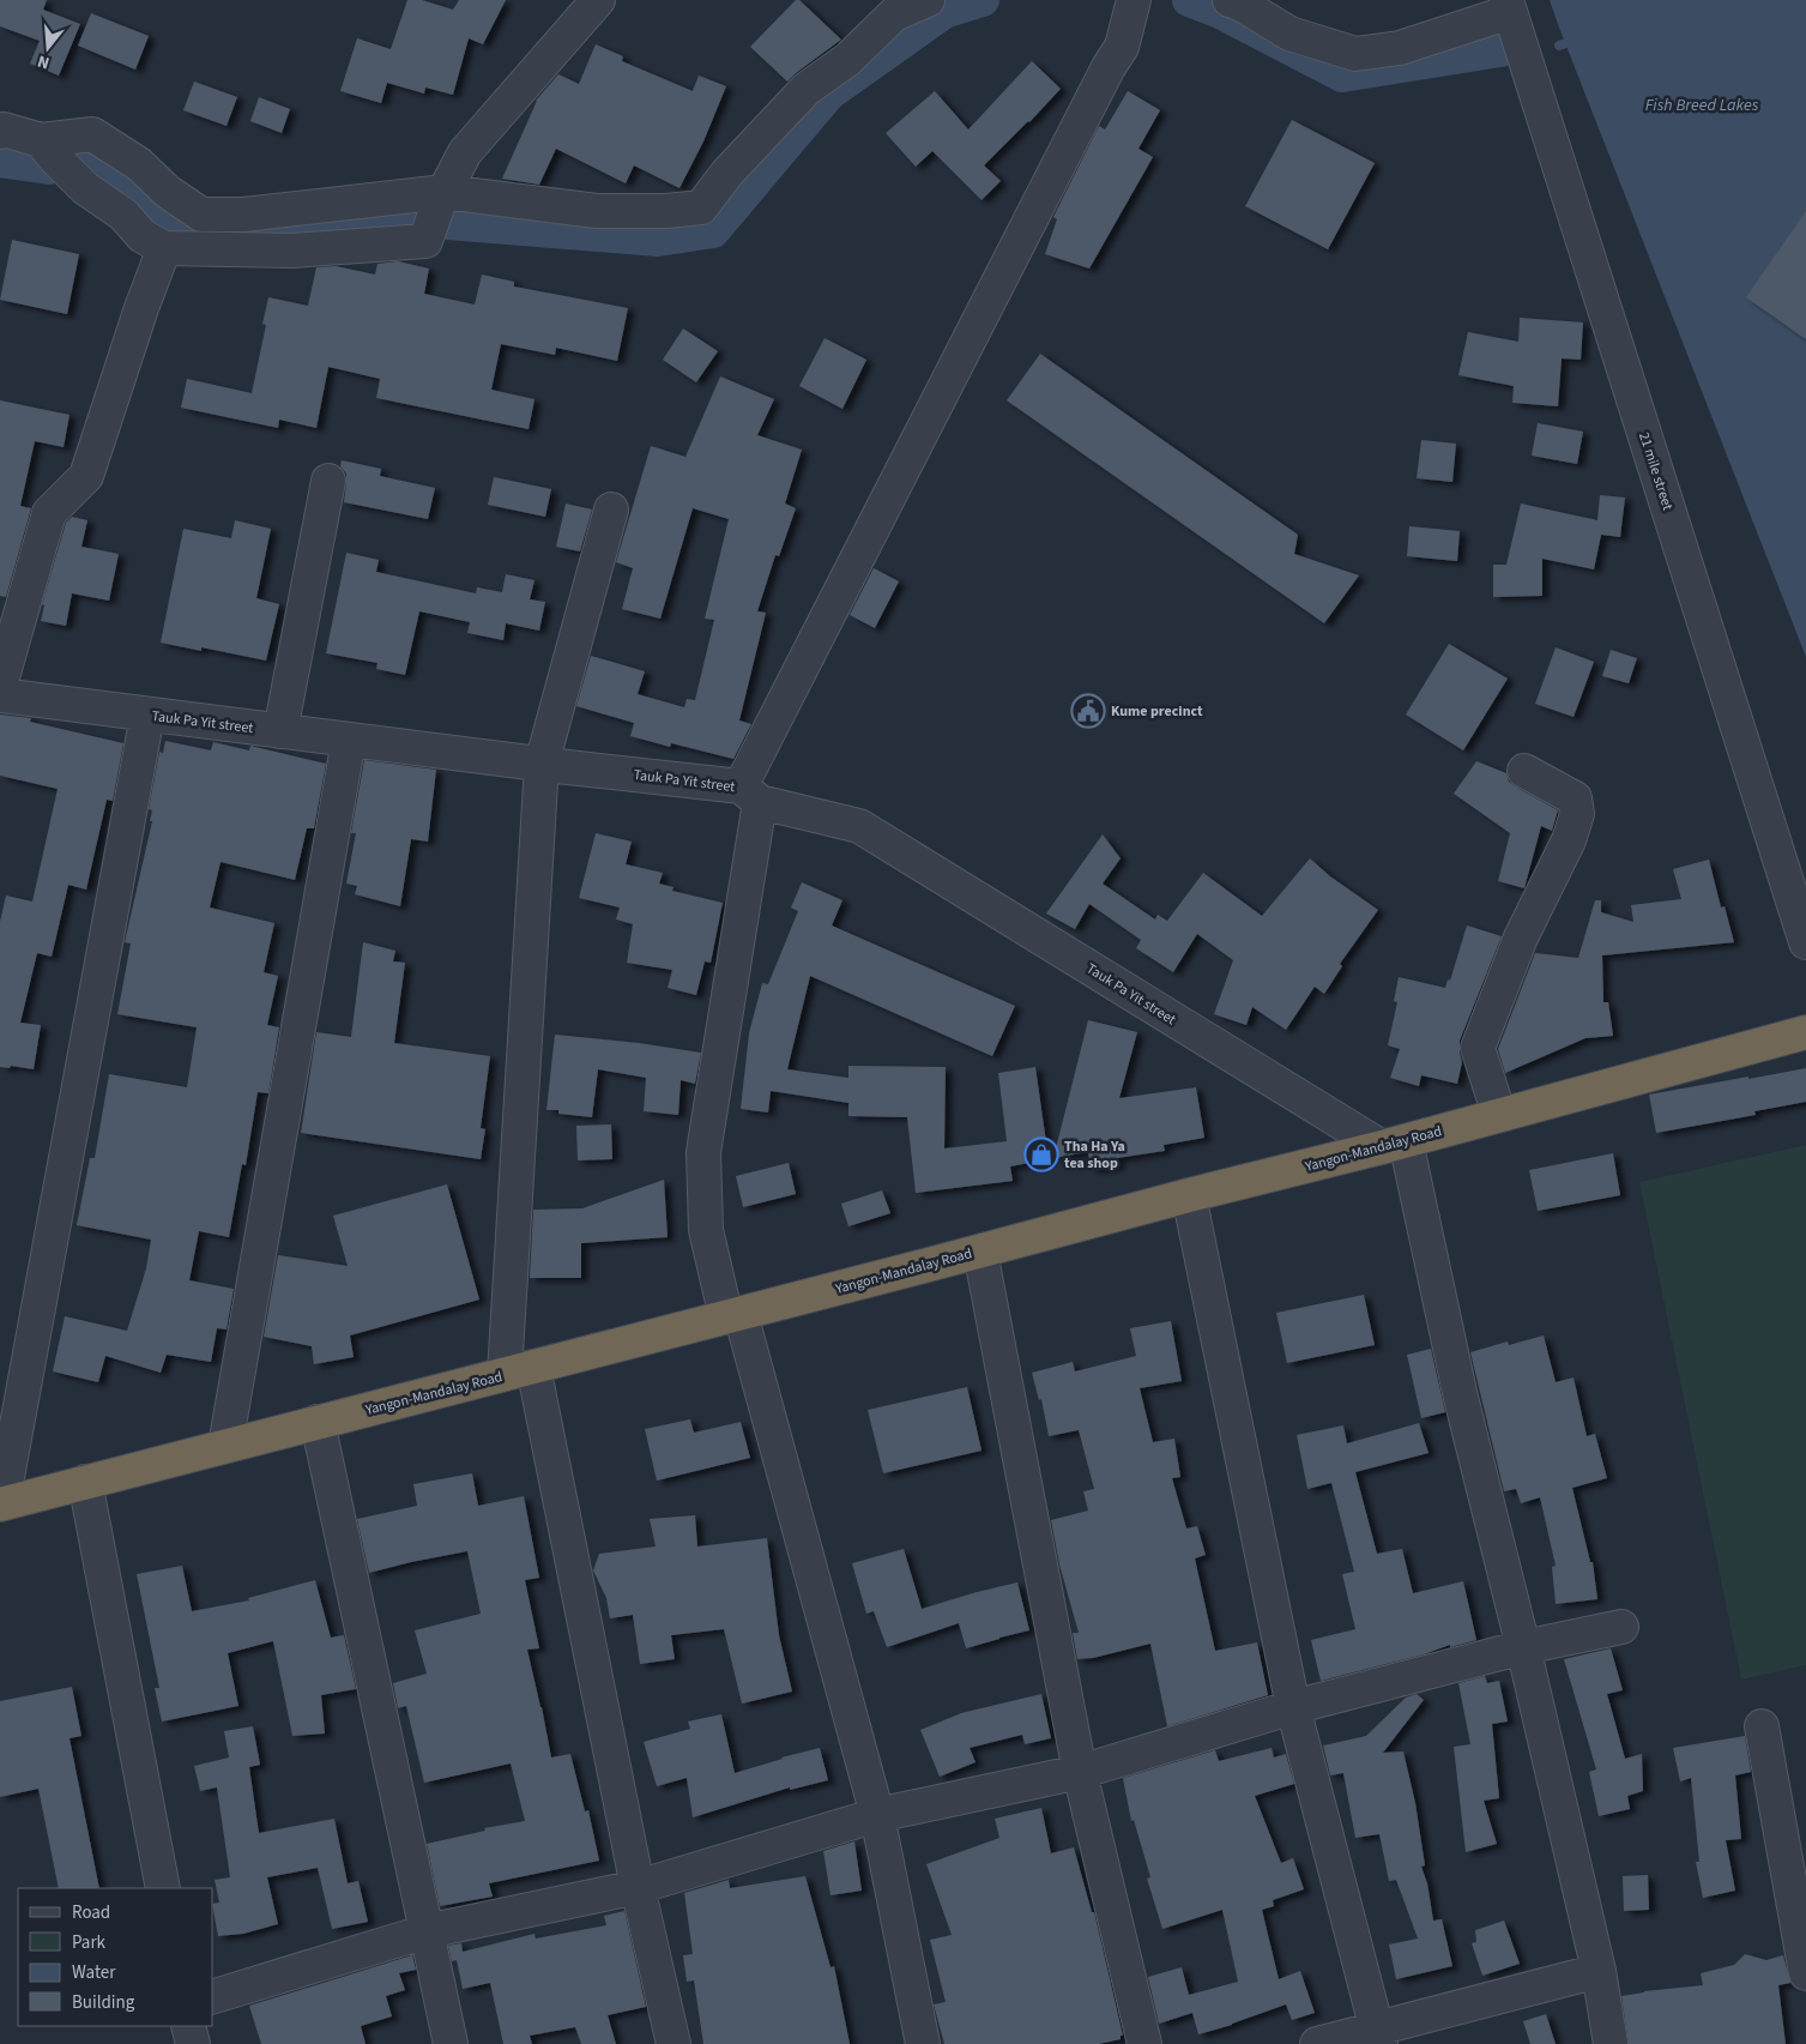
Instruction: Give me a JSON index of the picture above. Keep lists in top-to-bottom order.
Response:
{
  "streets": {
    "highway": ["Yangon-Mandalay Road"],
    "street": ["21 mile street", "Tauk Pa Yit street"]
  },
  "crossings": [
    ["Tauk Pa Yit street", "Yangon-Mandalay Road"]
  ],
  "water": ["Fish Breed Lakes"],
  "places": {
    "public building": ["Kume precinct"],
    "shop": ["Tha Ha Ya tea shop"]
  },
  "legend": [
    "Road",
    "Park",
    "Water",
    "Building"
  ],
  "north": "bottom"
}
